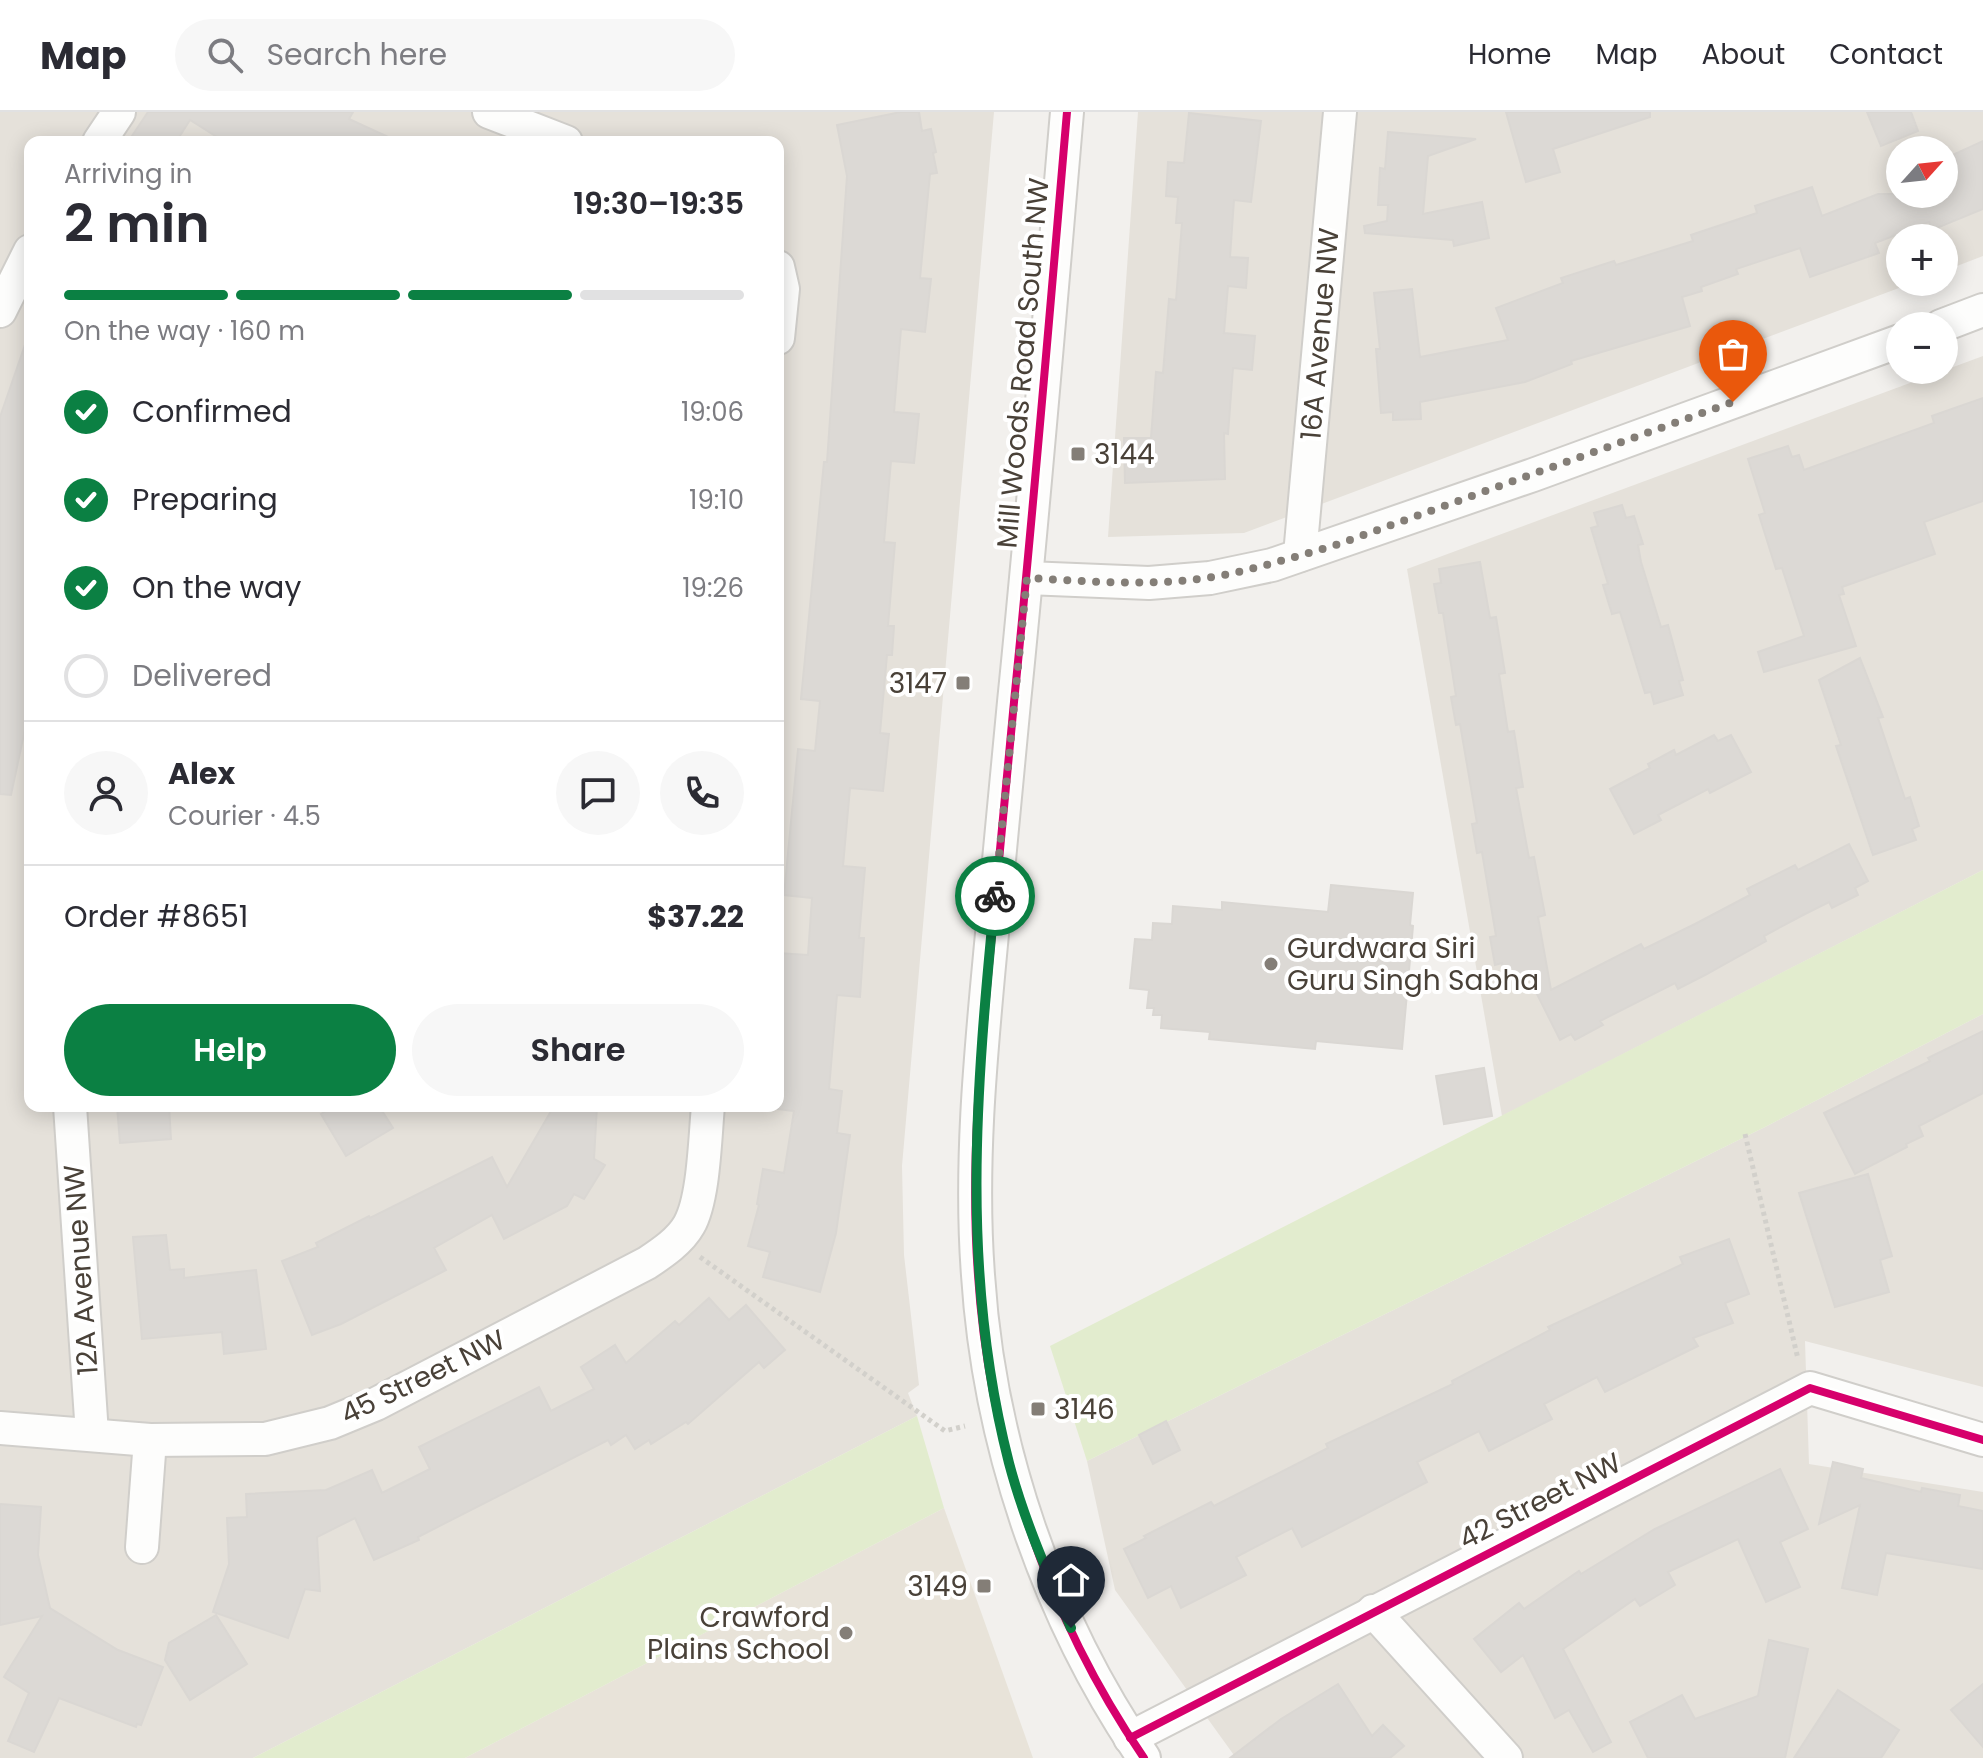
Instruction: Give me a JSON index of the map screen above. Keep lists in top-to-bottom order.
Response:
{
  "streets": {
    "street": [
      "16A Avenue NW",
      "Mill Woods Road South NW",
      "12A Avenue NW",
      "45 Street NW",
      "42 Street NW"
    ]
  },
  "crossings": [
    ["Mill Woods Road South NW", "42 Street NW"],
    ["12A Avenue NW", "45 Street NW"]
  ],
  "places": {
    "transit": [
      "3144",
      "3147",
      "3146",
      "3149"
    ],
    "other": ["Gurdwara Siri Guru Singh Sabha", "Crawford Plains School"]
  },
  "north": "top right",
  "page": {
    "header": "Map",
    "search": "Search here",
    "nav": [
      "Home",
      "Map",
      "About",
      "Contact"
    ],
    "map_buttons": ["+", "−"],
    "heading": ["2 min", "Arriving in", "19:30–19:35"],
    "panel": [
      "Alex",
      "Courier · 4.5",
      "Order #8651",
      "$37.22"
    ],
    "bar": "On the way · 160 m",
    "list": [
      ["Confirmed", "19:06"],
      ["Preparing", "19:10"],
      ["On the way", "19:26"],
      "Delivered"
    ],
    "buttons": ["Help", "Share"]
  }
}
